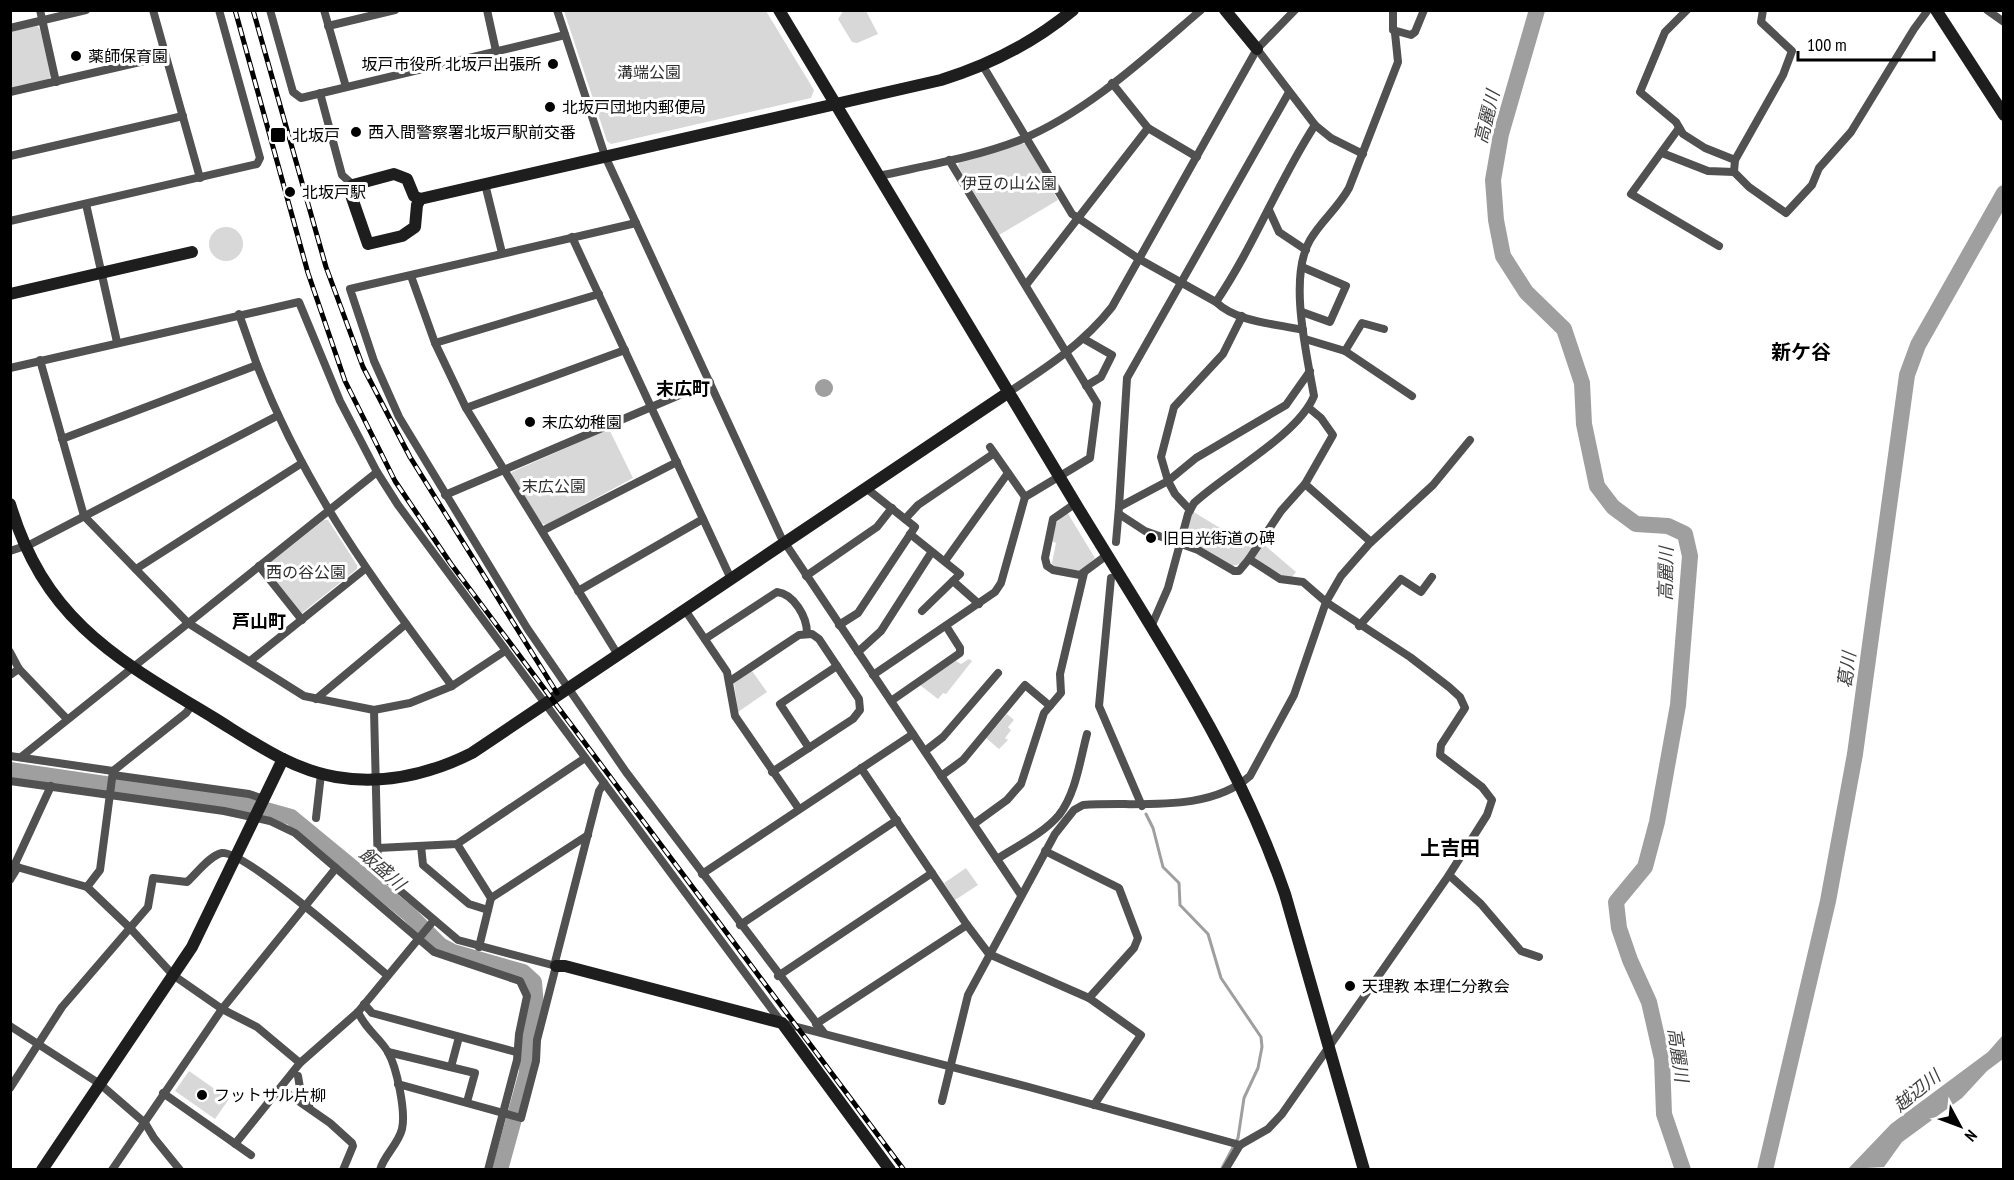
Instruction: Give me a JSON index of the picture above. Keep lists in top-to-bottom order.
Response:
{
  "districts": [
    "新ケ谷",
    "末広町",
    "芦山町",
    "上吉田"
  ],
  "water": [
    "高麗川",
    "葛川",
    "飯盛川",
    "越辺川"
  ],
  "parks": [
    "溝端公園",
    "伊豆の山公園",
    "末広公園",
    "西の谷公園"
  ],
  "places": {
    "other": [
      "薬師保育園",
      "坂戸市役所 北坂戸出張所",
      "北坂戸団地内郵便局",
      "西入間警察署北坂戸駅前交番",
      "北坂戸駅",
      "末広幼稚園",
      "旧日光街道の碑",
      "天理教 本理仁分教会",
      "フットサル片柳"
    ],
    "transit": ["北坂戸"]
  },
  "scale_bar": "100 m",
  "north": "bottom right"
}
